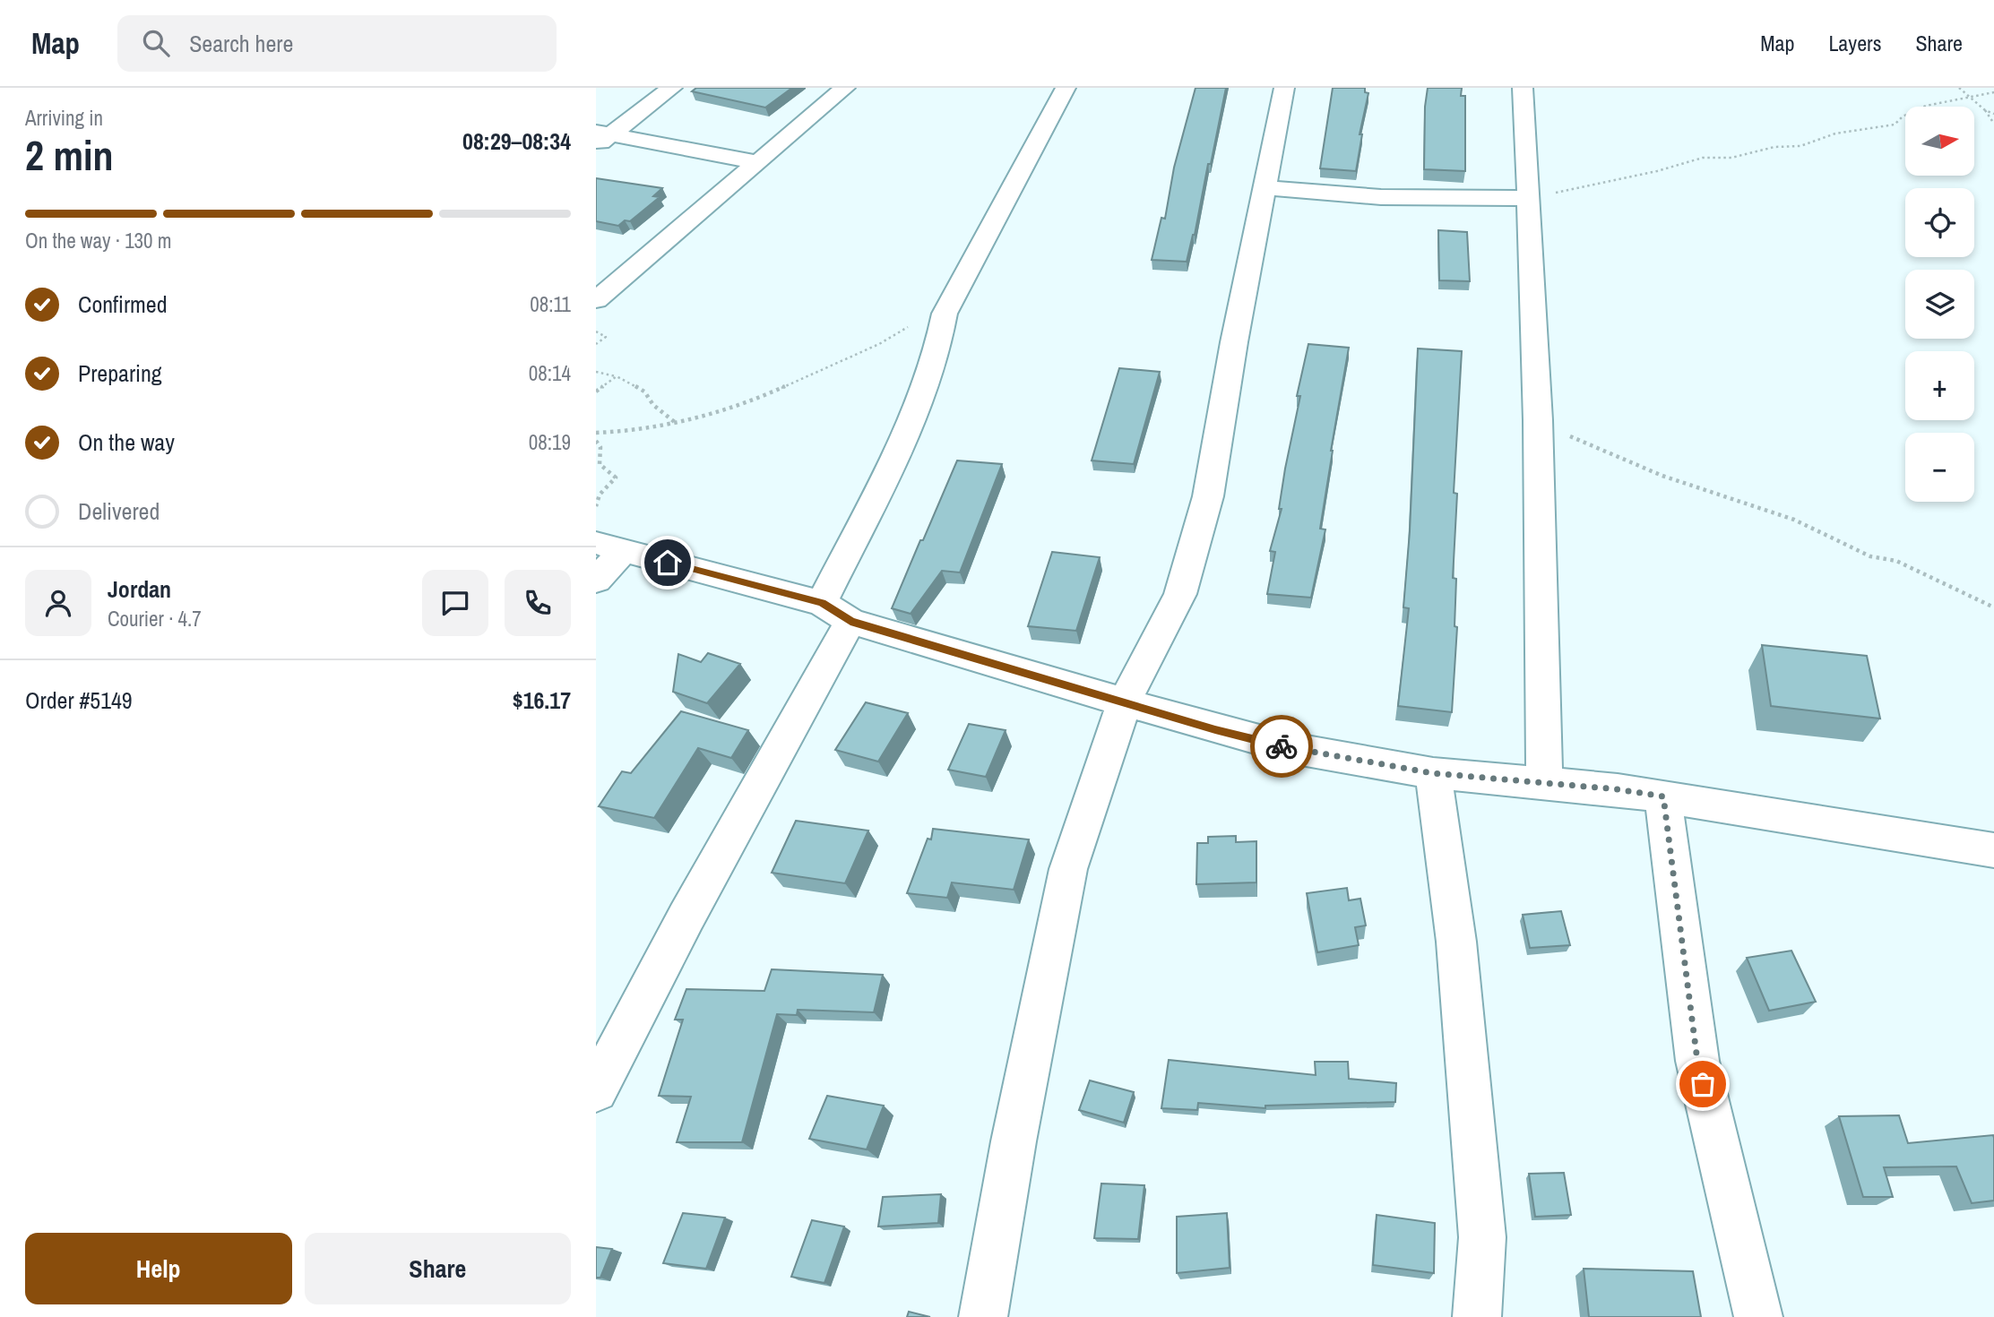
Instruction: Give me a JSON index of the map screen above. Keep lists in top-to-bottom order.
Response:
{
  "north": "right",
  "page": {
    "header": "Map",
    "search": "Search here",
    "nav": ["Map", "Layers", "Share"],
    "heading": ["2 min", "Arriving in", "08:29–08:34"],
    "panel": [
      "Jordan",
      "Courier · 4.7",
      "Order #5149",
      "$16.17"
    ],
    "map_buttons": ["+", "−"],
    "bar": "On the way · 130 m",
    "list": [
      ["Confirmed", "08:11"],
      ["Preparing", "08:14"],
      ["On the way", "08:19"],
      "Delivered"
    ],
    "buttons": ["Help", "Share"]
  }
}
